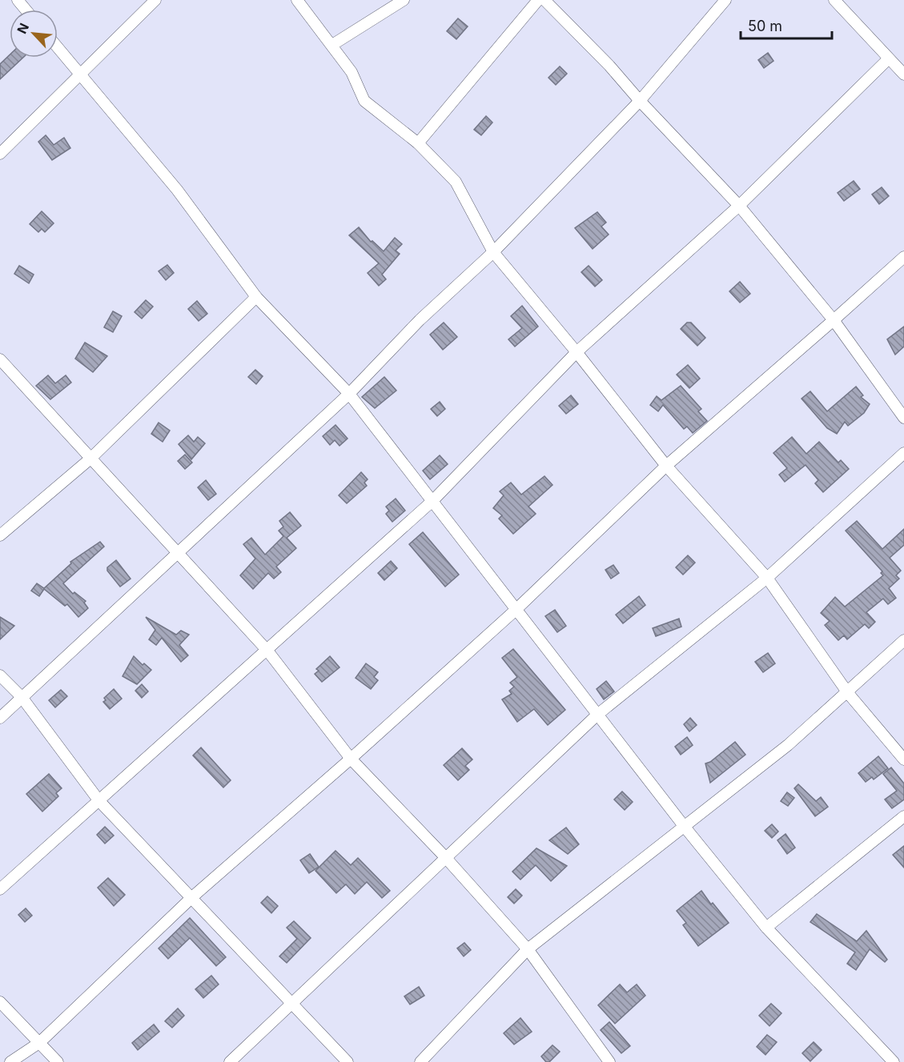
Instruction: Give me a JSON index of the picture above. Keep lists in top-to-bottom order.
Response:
{
  "scale_bar": "50 m",
  "north": "top left"
}
